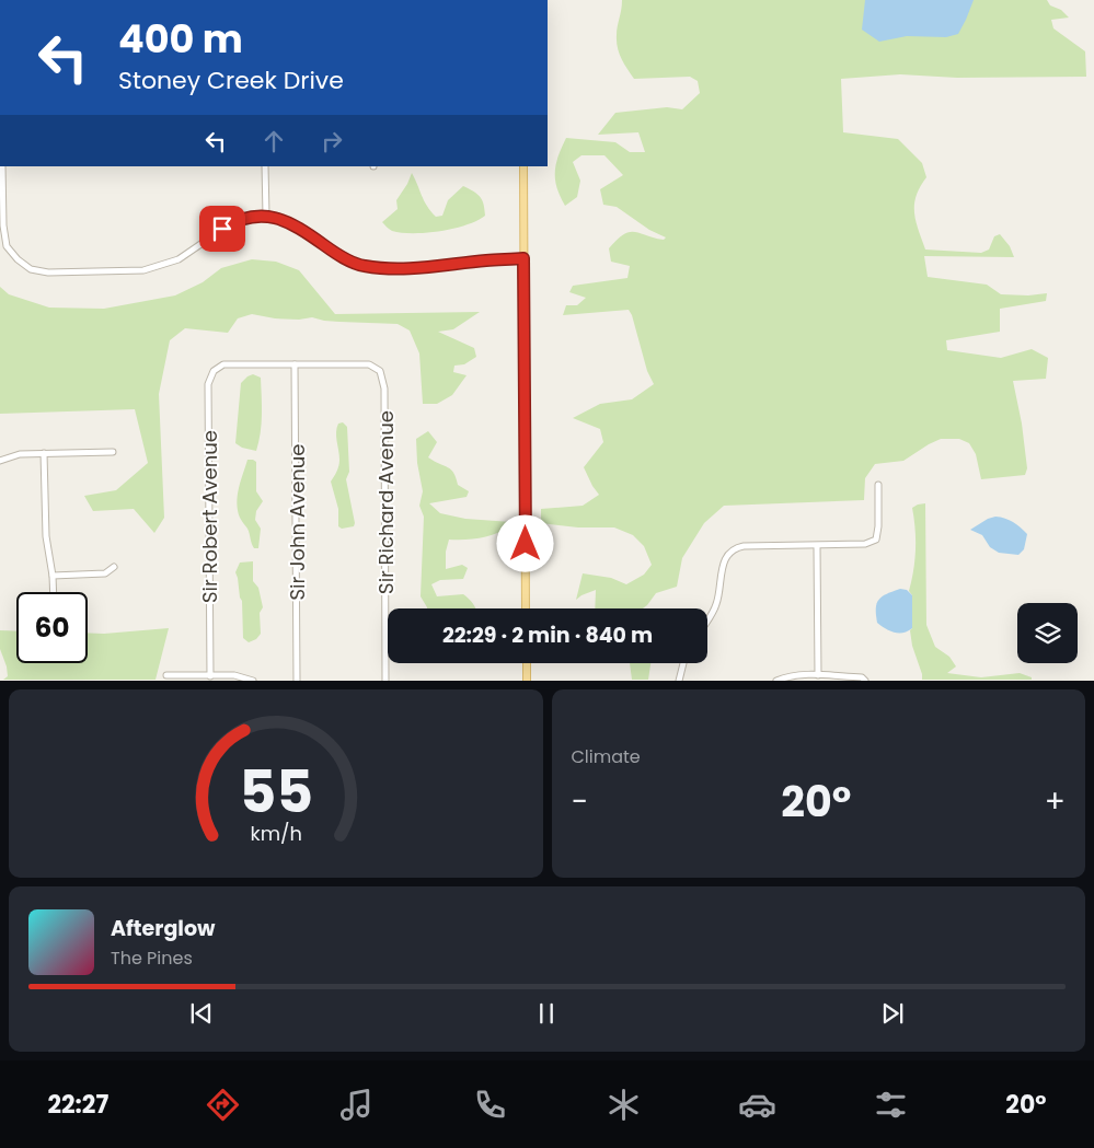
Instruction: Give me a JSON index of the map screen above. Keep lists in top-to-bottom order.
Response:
{
  "streets": {
    "street": ["Sir Richard Avenue", "Sir Robert Avenue", "Sir John Avenue"]
  },
  "crossings": [
    ["Sir Richard Avenue", "Sir Robert Avenue"],
    ["Sir Richard Avenue", "Sir John Avenue"],
    ["Sir Robert Avenue", "Sir John Avenue"]
  ],
  "page": {
    "turn": ["400 m", "Stoney Creek Drive"],
    "limit": "60",
    "trip": "22:29 · 2 min · 840 m",
    "tile": "Climate",
    "heat": ["−", "20°", "+"],
    "song": ["Afterglow", "The Pines"],
    "tabs": ["22:27", "20°"],
    "gauge": ["55", "km/h"]
  }
}
